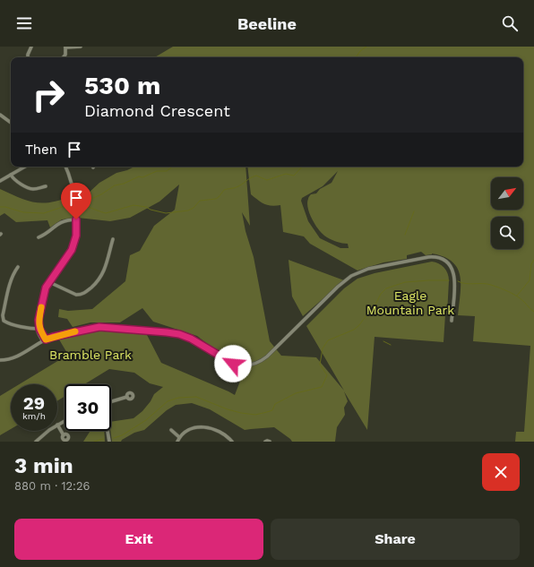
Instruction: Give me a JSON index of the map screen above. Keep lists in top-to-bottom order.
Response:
{
  "parks": ["Eagle Mountain Park", "Bramble Park"],
  "north": "top right",
  "page": {
    "header": "Beeline",
    "turn": ["530 m", "Diamond Crescent"],
    "then": "Then",
    "speed": "29 km/h",
    "limit": "30",
    "heading": ["3 min", "880 m · 12:26"],
    "buttons": ["Exit", "Share"]
  }
}
